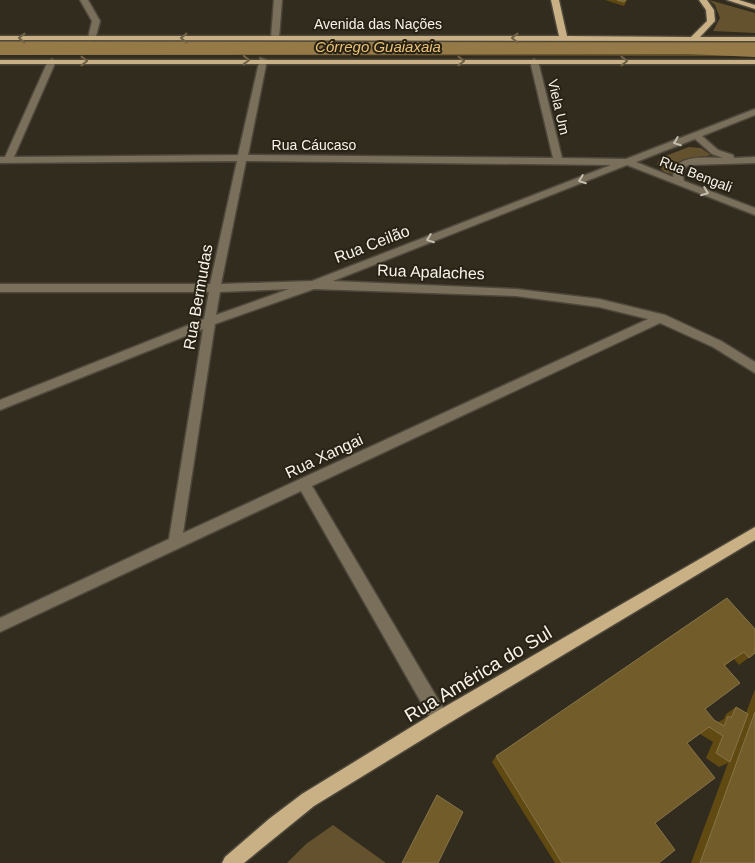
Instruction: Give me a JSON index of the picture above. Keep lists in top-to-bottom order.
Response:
{
  "streets": {
    "main road": ["Avenida das Nações", "Rua América do Sul"],
    "street": [
      "Viela Um",
      "Rua Cáucaso",
      "Rua Bengali",
      "Rua Ceilão",
      "Rua Apalaches",
      "Rua Bermudas",
      "Rua Xangai"
    ]
  },
  "crossings": [
    ["Viela Um", "Rua Cáucaso"],
    ["Rua Cáucaso", "Rua Bengali"],
    ["Rua Cáucaso", "Rua Ceilão"],
    ["Rua Cáucaso", "Rua Bermudas"],
    ["Rua Bengali", "Rua Ceilão"],
    ["Rua Ceilão", "Rua Apalaches"],
    ["Rua Ceilão", "Rua Bermudas"],
    ["Rua Apalaches", "Rua Bermudas"],
    ["Rua Apalaches", "Rua Xangai"],
    ["Rua Bermudas", "Rua Xangai"]
  ],
  "one_way": ["Rua Ceilão"],
  "water": ["Córrego Guaiaxaia"]
}
